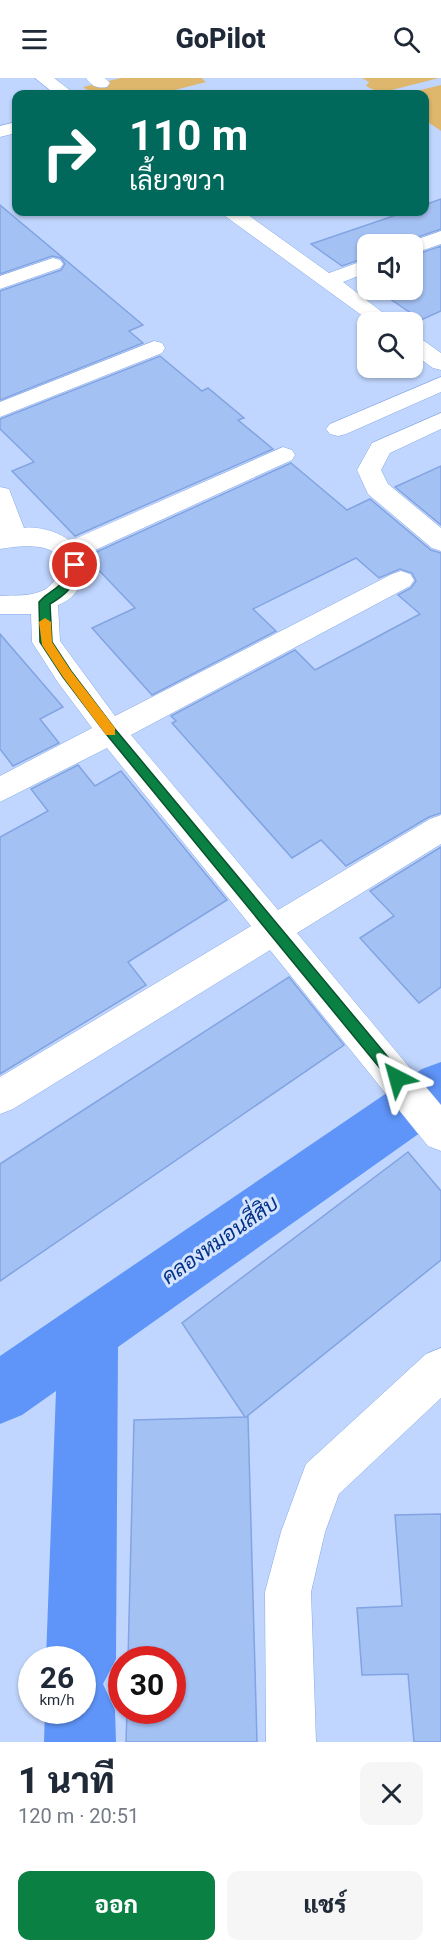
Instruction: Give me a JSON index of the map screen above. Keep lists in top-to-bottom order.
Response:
{
  "water": ["คลองหมอนสี่สิบ"],
  "page": {
    "header": "GoPilot",
    "turn": ["110 m", "เลี้ยวขวา"],
    "speed": "26 km/h",
    "limit": "30",
    "heading": ["1 นาที", "120 m · 20:51"],
    "buttons": ["ออก", "แชร์"]
  }
}
